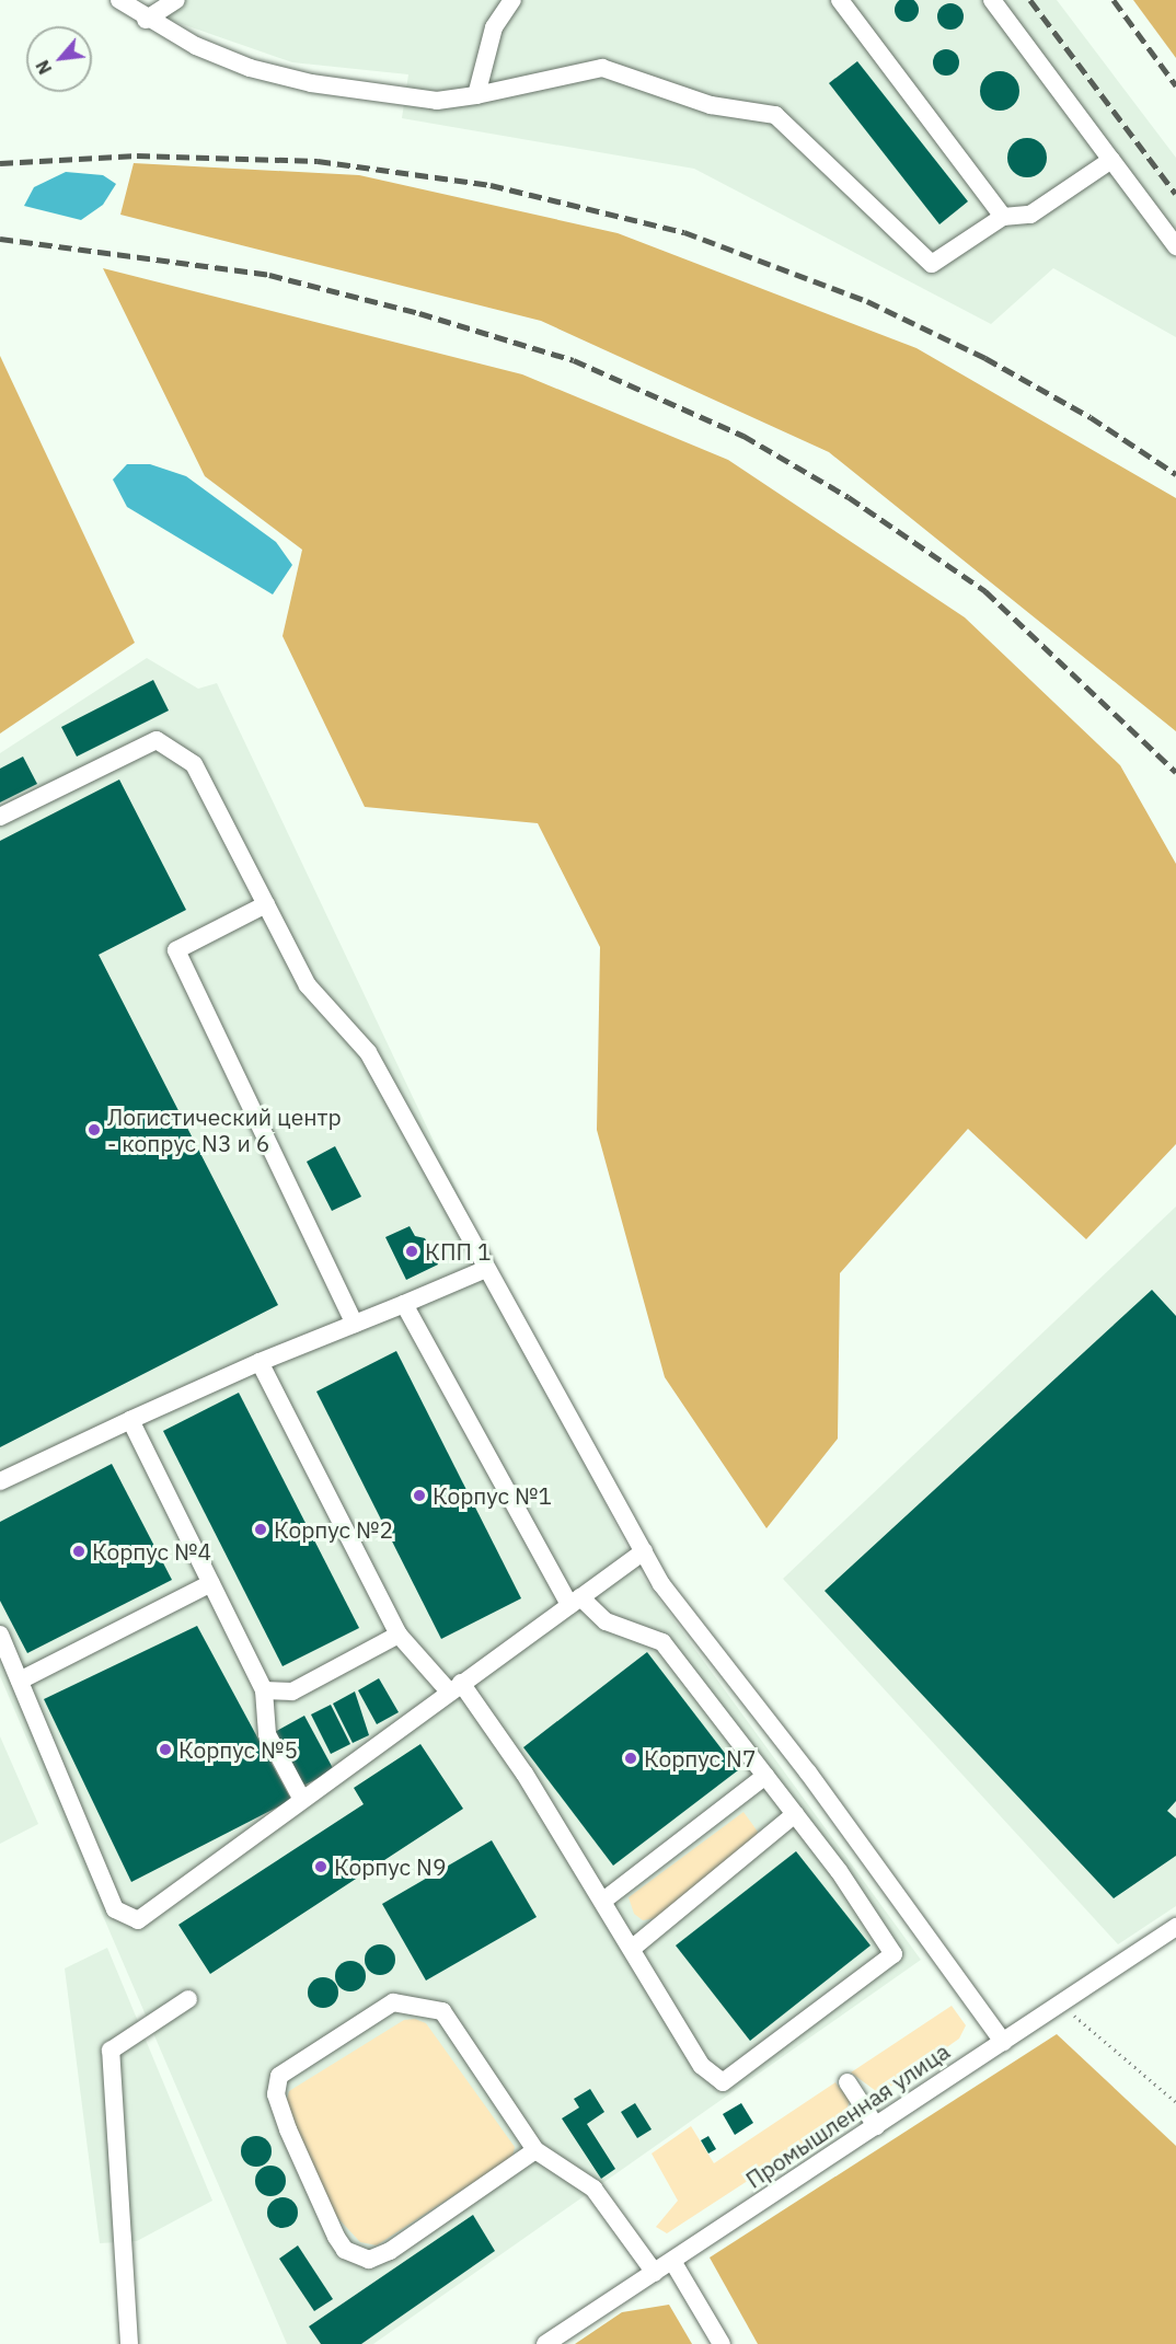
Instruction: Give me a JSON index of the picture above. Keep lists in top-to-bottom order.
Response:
{
  "streets": {
    "street": ["Промышленная улица"]
  },
  "places": [
    "Логистический центр - копрус N3 и 6",
    "КПП 1",
    "Корпус №1",
    "Корпус №2",
    "Корпус №4",
    "Корпус №5",
    "Корпус N7",
    "Корпус N9"
  ],
  "north": "bottom left"
}
